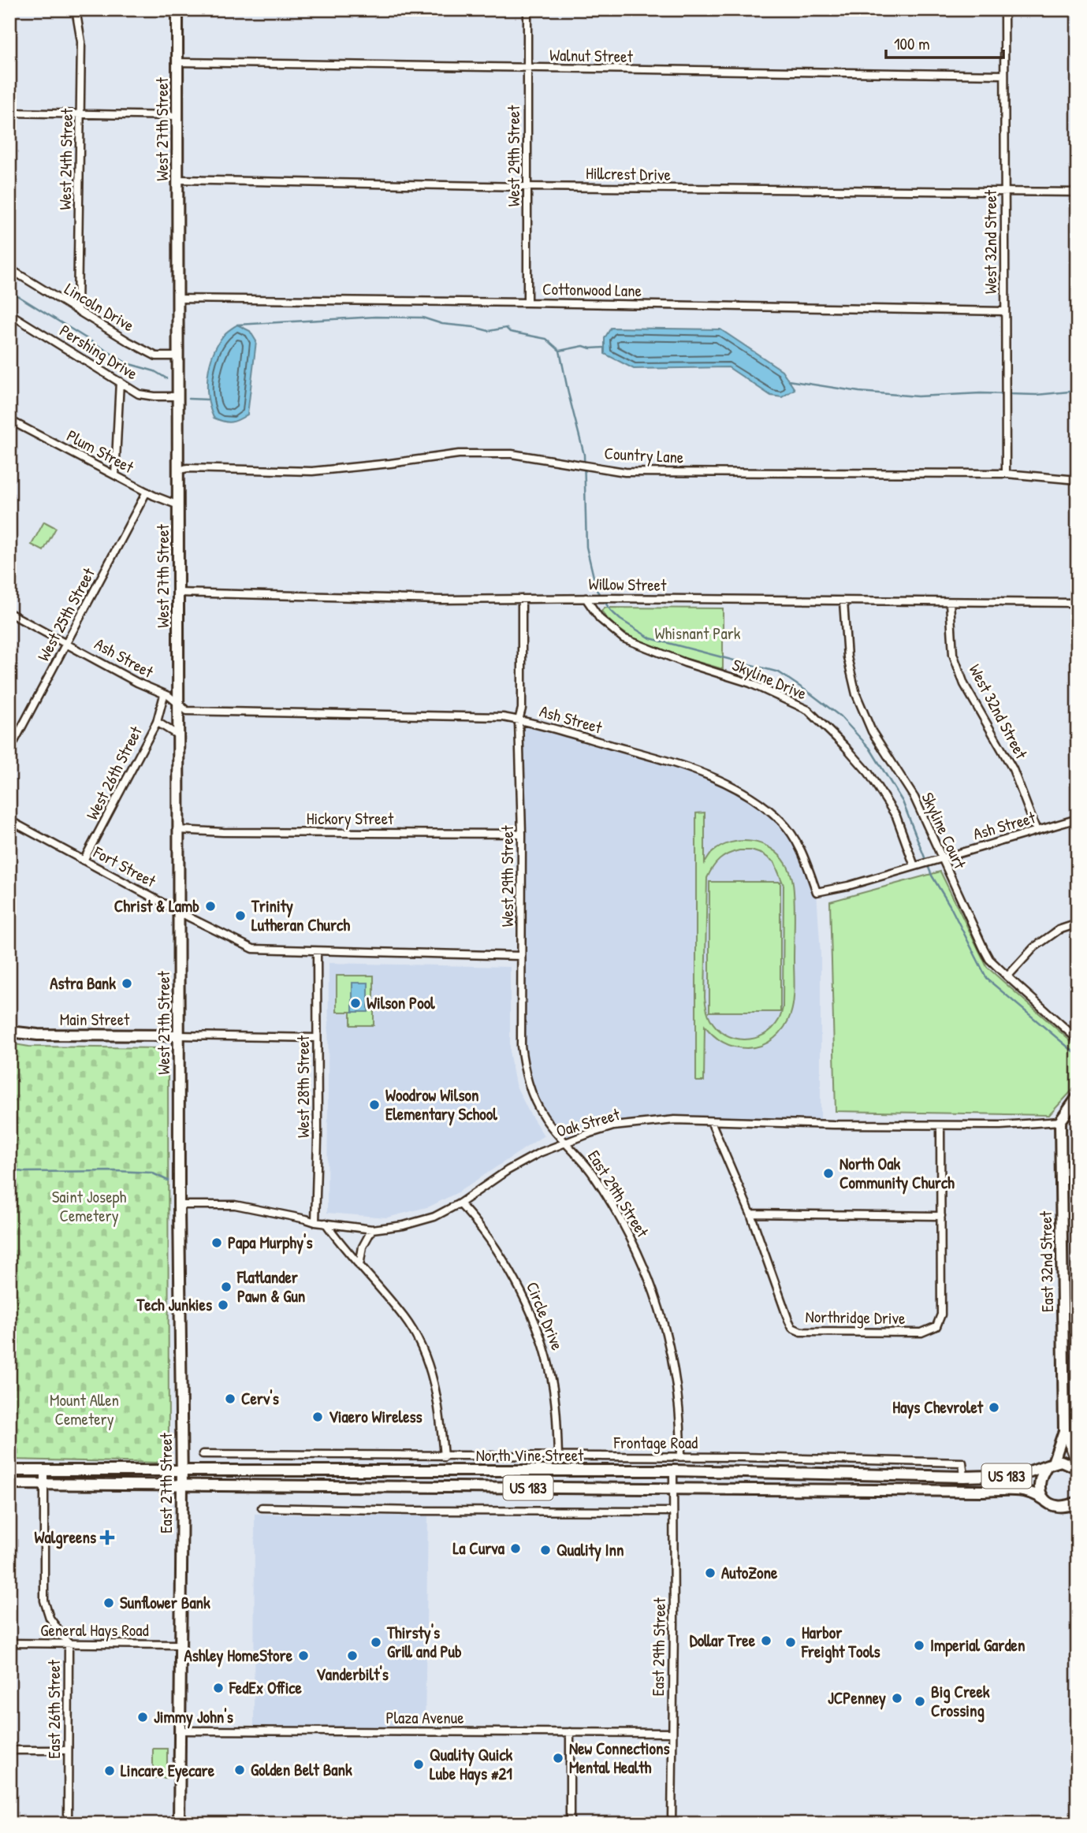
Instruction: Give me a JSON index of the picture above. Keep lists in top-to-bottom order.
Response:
{
  "streets": {
    "main road": [
      "West 27th Street",
      "Main Street",
      "East 32nd Street",
      "North Vine Street",
      "US 183",
      "East 27th Street"
    ],
    "street": [
      "Walnut Street",
      "West 29th Street",
      "West 24th Street",
      "Hillcrest Drive",
      "West 32nd Street",
      "Cottonwood Lane",
      "Lincoln Drive",
      "Pershing Drive",
      "Plum Street",
      "Country Lane",
      "Willow Street",
      "West 25th Street",
      "Ash Street",
      "Skyline Drive",
      "West 26th Street",
      "Hickory Street",
      "Skyline Court",
      "Fort Street",
      "West 28th Street",
      "Oak Street",
      "East 29th Street",
      "Circle Drive",
      "Northridge Drive",
      "Frontage Road",
      "General Hays Road",
      "East 26th Street",
      "Plaza Avenue"
    ]
  },
  "crossings": [
    ["Walnut Street", "West 27th Street"],
    ["Walnut Street", "West 29th Street"],
    ["Walnut Street", "West 32nd Street"],
    ["West 27th Street", "Hillcrest Drive"],
    ["West 27th Street", "Cottonwood Lane"],
    ["West 27th Street", "Lincoln Drive"],
    ["West 27th Street", "Pershing Drive"],
    ["West 27th Street", "Plum Street"],
    ["West 27th Street", "Country Lane"],
    ["West 27th Street", "Willow Street"],
    ["West 27th Street", "Ash Street"],
    ["West 27th Street", "Hickory Street"],
    ["West 27th Street", "Fort Street"],
    ["West 27th Street", "Main Street"],
    ["West 27th Street", "East 27th Street"],
    ["West 29th Street", "Hillcrest Drive"],
    ["West 29th Street", "Cottonwood Lane"],
    ["West 29th Street", "Willow Street"],
    ["West 29th Street", "Ash Street"],
    ["West 29th Street", "Hickory Street"],
    ["West 29th Street", "Fort Street"],
    ["West 29th Street", "Oak Street"],
    ["West 29th Street", "East 29th Street"],
    ["West 24th Street", "Lincoln Drive"],
    ["Hillcrest Drive", "West 32nd Street"],
    ["West 32nd Street", "Cottonwood Lane"],
    ["West 32nd Street", "Country Lane"],
    ["West 32nd Street", "Willow Street"],
    ["West 32nd Street", "Ash Street"],
    ["Plum Street", "West 25th Street"],
    ["Willow Street", "Skyline Drive"],
    ["Willow Street", "Skyline Court"],
    ["West 25th Street", "Ash Street"],
    ["Ash Street", "Skyline Drive"],
    ["Ash Street", "West 26th Street"],
    ["Ash Street", "Skyline Court"],
    ["West 26th Street", "Fort Street"],
    ["Fort Street", "West 28th Street"],
    ["West 28th Street", "Oak Street"],
    ["Oak Street", "East 29th Street"],
    ["Oak Street", "East 32nd Street"],
    ["Oak Street", "Circle Drive"],
    ["Oak Street", "Northridge Drive"],
    ["Oak Street", "East 27th Street"],
    ["East 29th Street", "Frontage Road"],
    ["East 29th Street", "North Vine Street"],
    ["East 29th Street", "Plaza Avenue"],
    ["East 32nd Street", "North Vine Street"],
    ["Circle Drive", "Frontage Road"],
    ["Frontage Road", "North Vine Street"],
    ["North Vine Street", "East 27th Street"],
    ["North Vine Street", "East 26th Street"],
    ["East 27th Street", "General Hays Road"],
    ["East 27th Street", "Plaza Avenue"],
    ["General Hays Road", "East 26th Street"]
  ],
  "parks": ["Whisnant Park", "Saint Joseph Cemetery", "Mount Allen Cemetery"],
  "places": {
    "other": [
      "Christ & Lamb",
      "Trinity Lutheran Church",
      "Astra Bank",
      "Wilson Pool",
      "Woodrow Wilson Elementary School",
      "North Oak Community Church",
      "Papa Murphy's",
      "Flatlander Pawn & Gun",
      "Tech Junkies",
      "Cerv's",
      "Hays Chevrolet",
      "Viaero Wireless",
      "La Curva",
      "Quality Inn",
      "AutoZone",
      "Sunflower Bank",
      "Dollar Tree",
      "Thirsty's Grill and Pub",
      "Harbor Freight Tools",
      "Imperial Garden",
      "Ashley HomeStore",
      "Vanderbilt's",
      "FedEx Office",
      "JCPenney",
      "Big Creek Crossing",
      "Jimmy John's",
      "New Connections Mental Health",
      "Quality Quick Lube Hays #21",
      "Golden Belt Bank",
      "Lincare Eyecare"
    ],
    "health": ["Walgreens"]
  },
  "scale_bar": "100 m"
}
